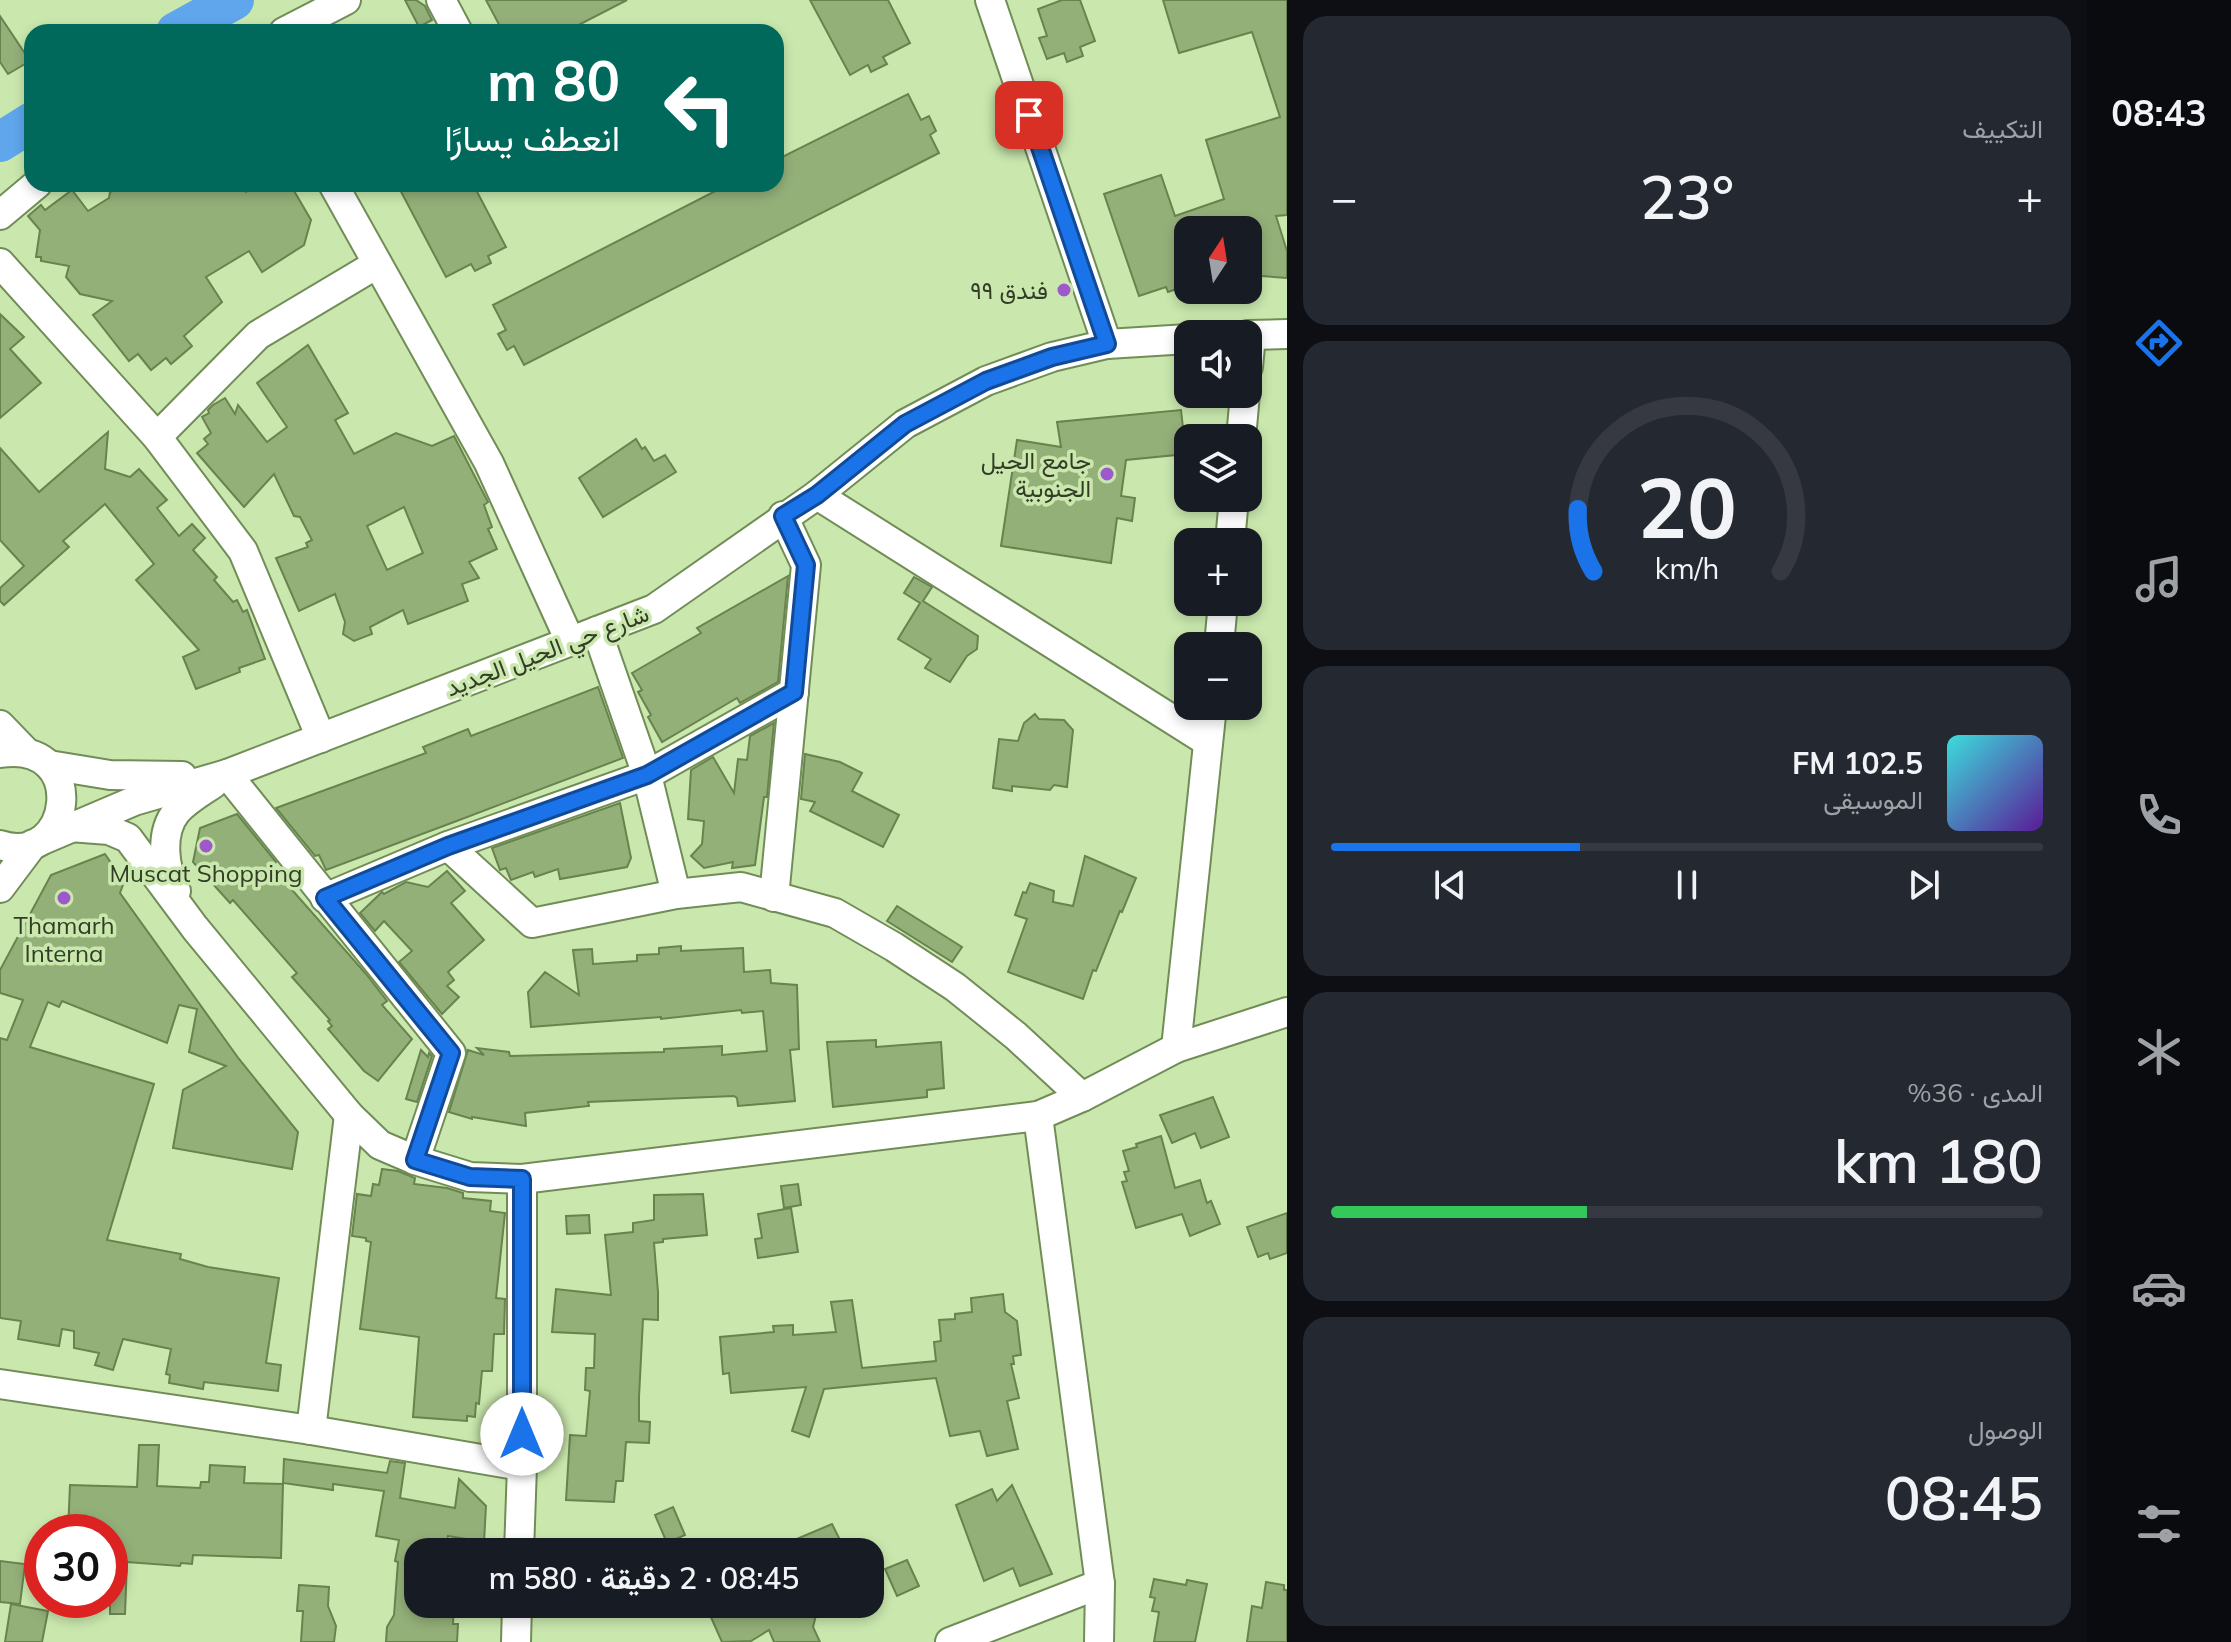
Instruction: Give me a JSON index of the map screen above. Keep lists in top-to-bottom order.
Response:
{
  "streets": {
    "street": ["شارع حي الحيل الجديد"]
  },
  "places": [
    "فندق ٩٩",
    "جامع الحيل الجنوبية",
    "Muscat Shopping",
    "Thamarh Interna"
  ],
  "north": "top",
  "page": {
    "tabs": "08:43",
    "tile": [
      "التكييف",
      ["المدى · 36%", "180 km"],
      ["الوصول", "08:45"]
    ],
    "turn": ["80 m", "انعطف يسارًا"],
    "heat": ["−", "23°", "+"],
    "map_buttons": ["+", "−"],
    "song": ["102.5 FM", "الموسيقى"],
    "limit": "30",
    "trip": "08:45 · 2 دقيقة · 580 m",
    "gauge": ["20", "km/h"]
  }
}
